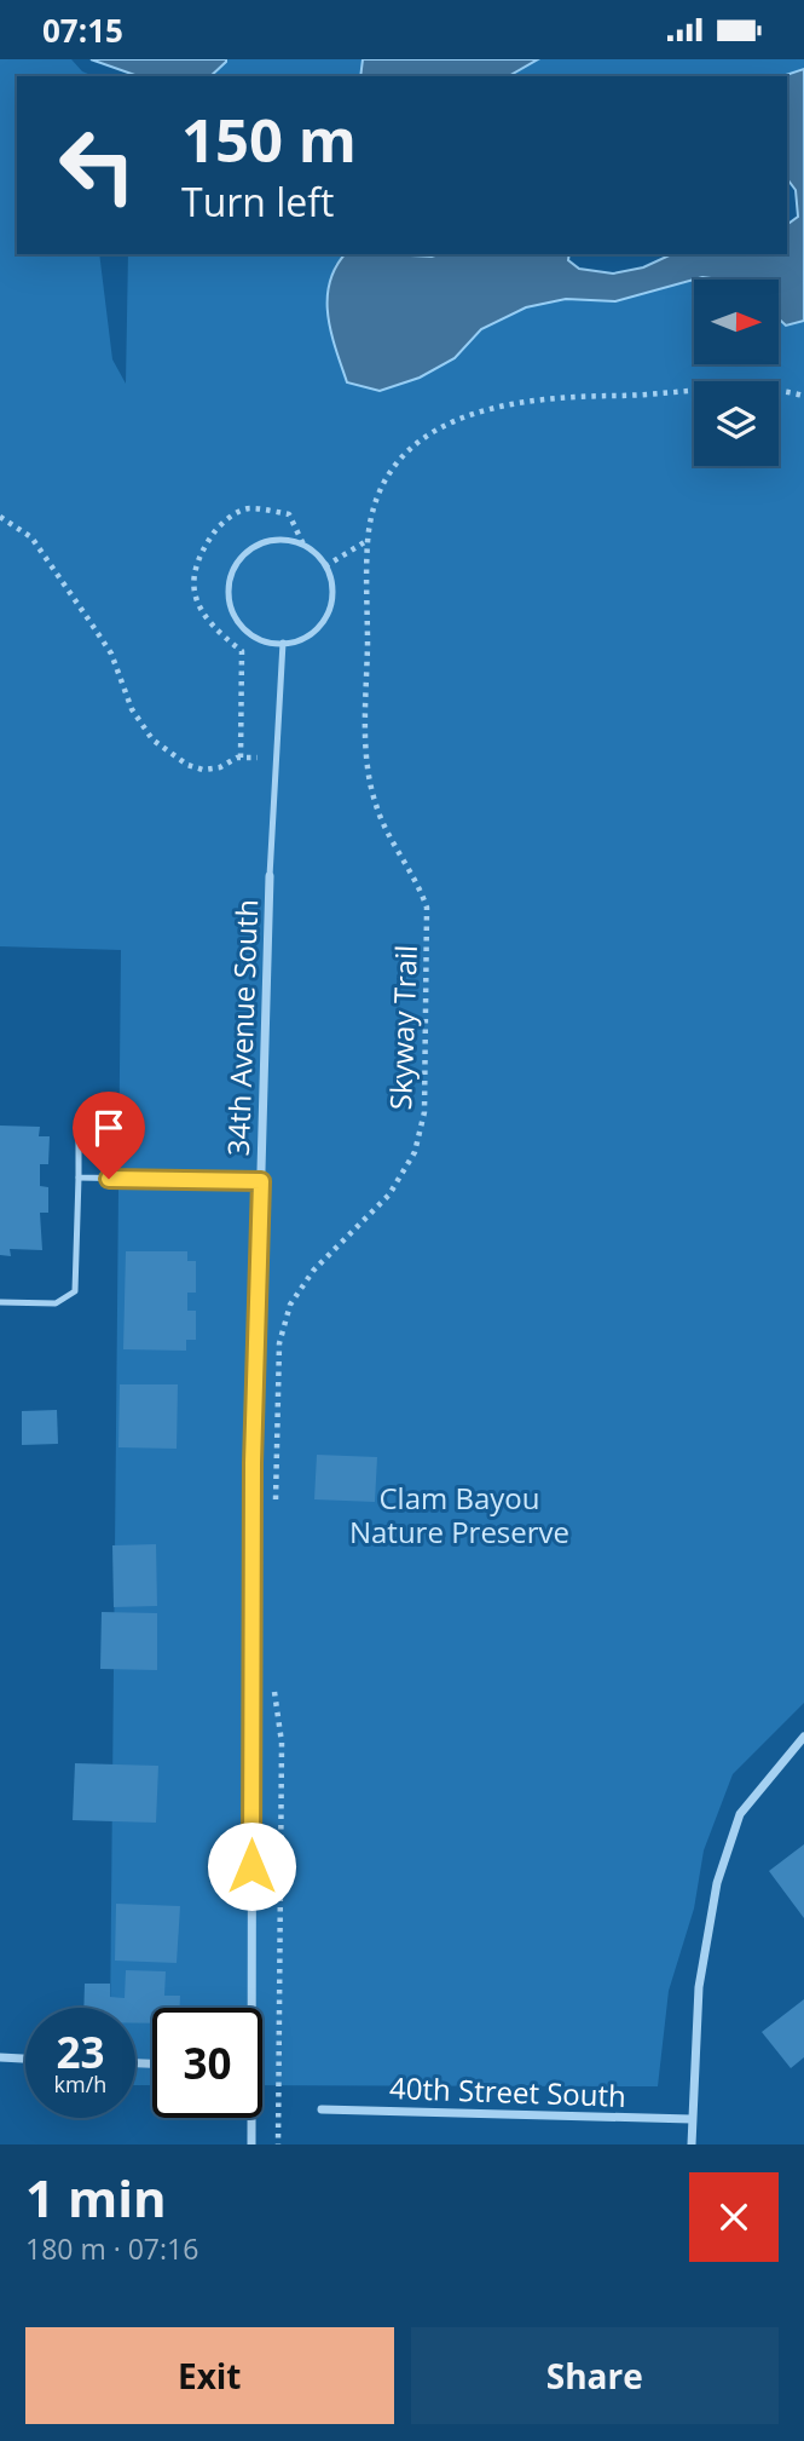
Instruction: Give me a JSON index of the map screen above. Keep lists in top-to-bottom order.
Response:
{
  "streets": {
    "street": ["34th Avenue South", "40th Street South"],
    "path": ["Skyway Trail"]
  },
  "parks": ["Clam Bayou Nature Preserve"],
  "north": "right",
  "page": {
    "status": "07:15",
    "turn": ["150 m", "Turn left"],
    "speed": "23 km/h",
    "limit": "30",
    "heading": ["1 min", "180 m · 07:16"],
    "buttons": ["Exit", "Share"]
  }
}
